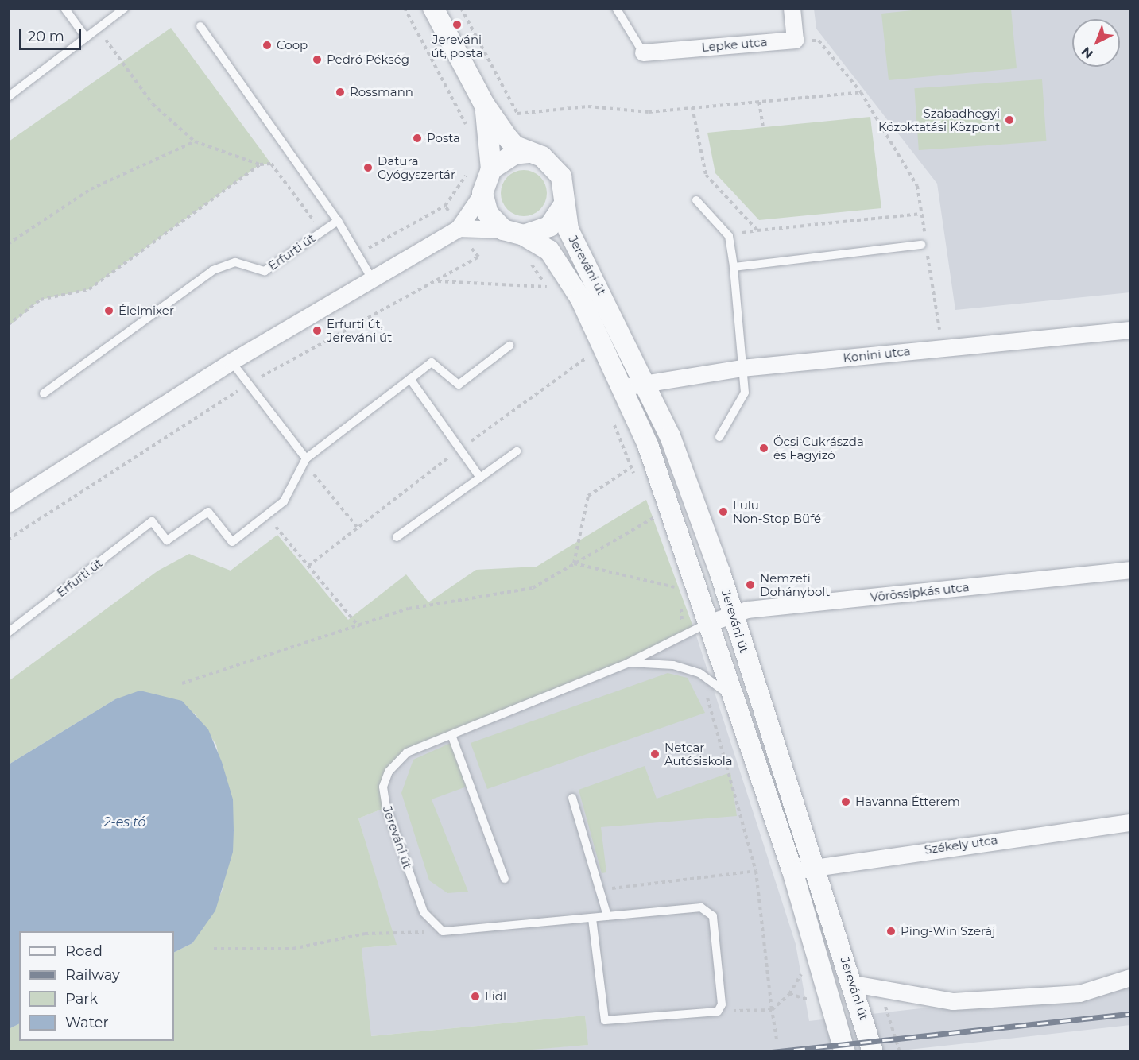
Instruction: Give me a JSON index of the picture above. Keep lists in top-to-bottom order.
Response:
{
  "streets": {
    "street": [
      "Lepke utca",
      "Jereváni út",
      "Konini utca",
      "Vörössipkás utca",
      "Székely utca"
    ],
    "lane": ["Erfurti út"]
  },
  "crossings": [
    ["Jereváni út", "Konini utca"],
    ["Jereváni út", "Vörössipkás utca"],
    ["Jereváni út", "Székely utca"]
  ],
  "water": ["2-es tó"],
  "places": [
    "Jereváni út, posta",
    "Coop",
    "Pedró Pékség",
    "Rossmann",
    "Szabadhegyi Közoktatási Központ",
    "Posta",
    "Datura Gyógyszertár",
    "Élelmixer",
    "Erfurti út, Jereváni út",
    "Öcsi Cukrászda és Fagyizó",
    "Lulu Non-Stop Büfé",
    "Nemzeti Dohánybolt",
    "Netcar Autósiskola",
    "Havanna Étterem",
    "Ping-Win Szeráj",
    "Lidl"
  ],
  "legend": [
    "Road",
    "Railway",
    "Park",
    "Water"
  ],
  "scale_bar": "20 m",
  "north": "bottom left"
}
